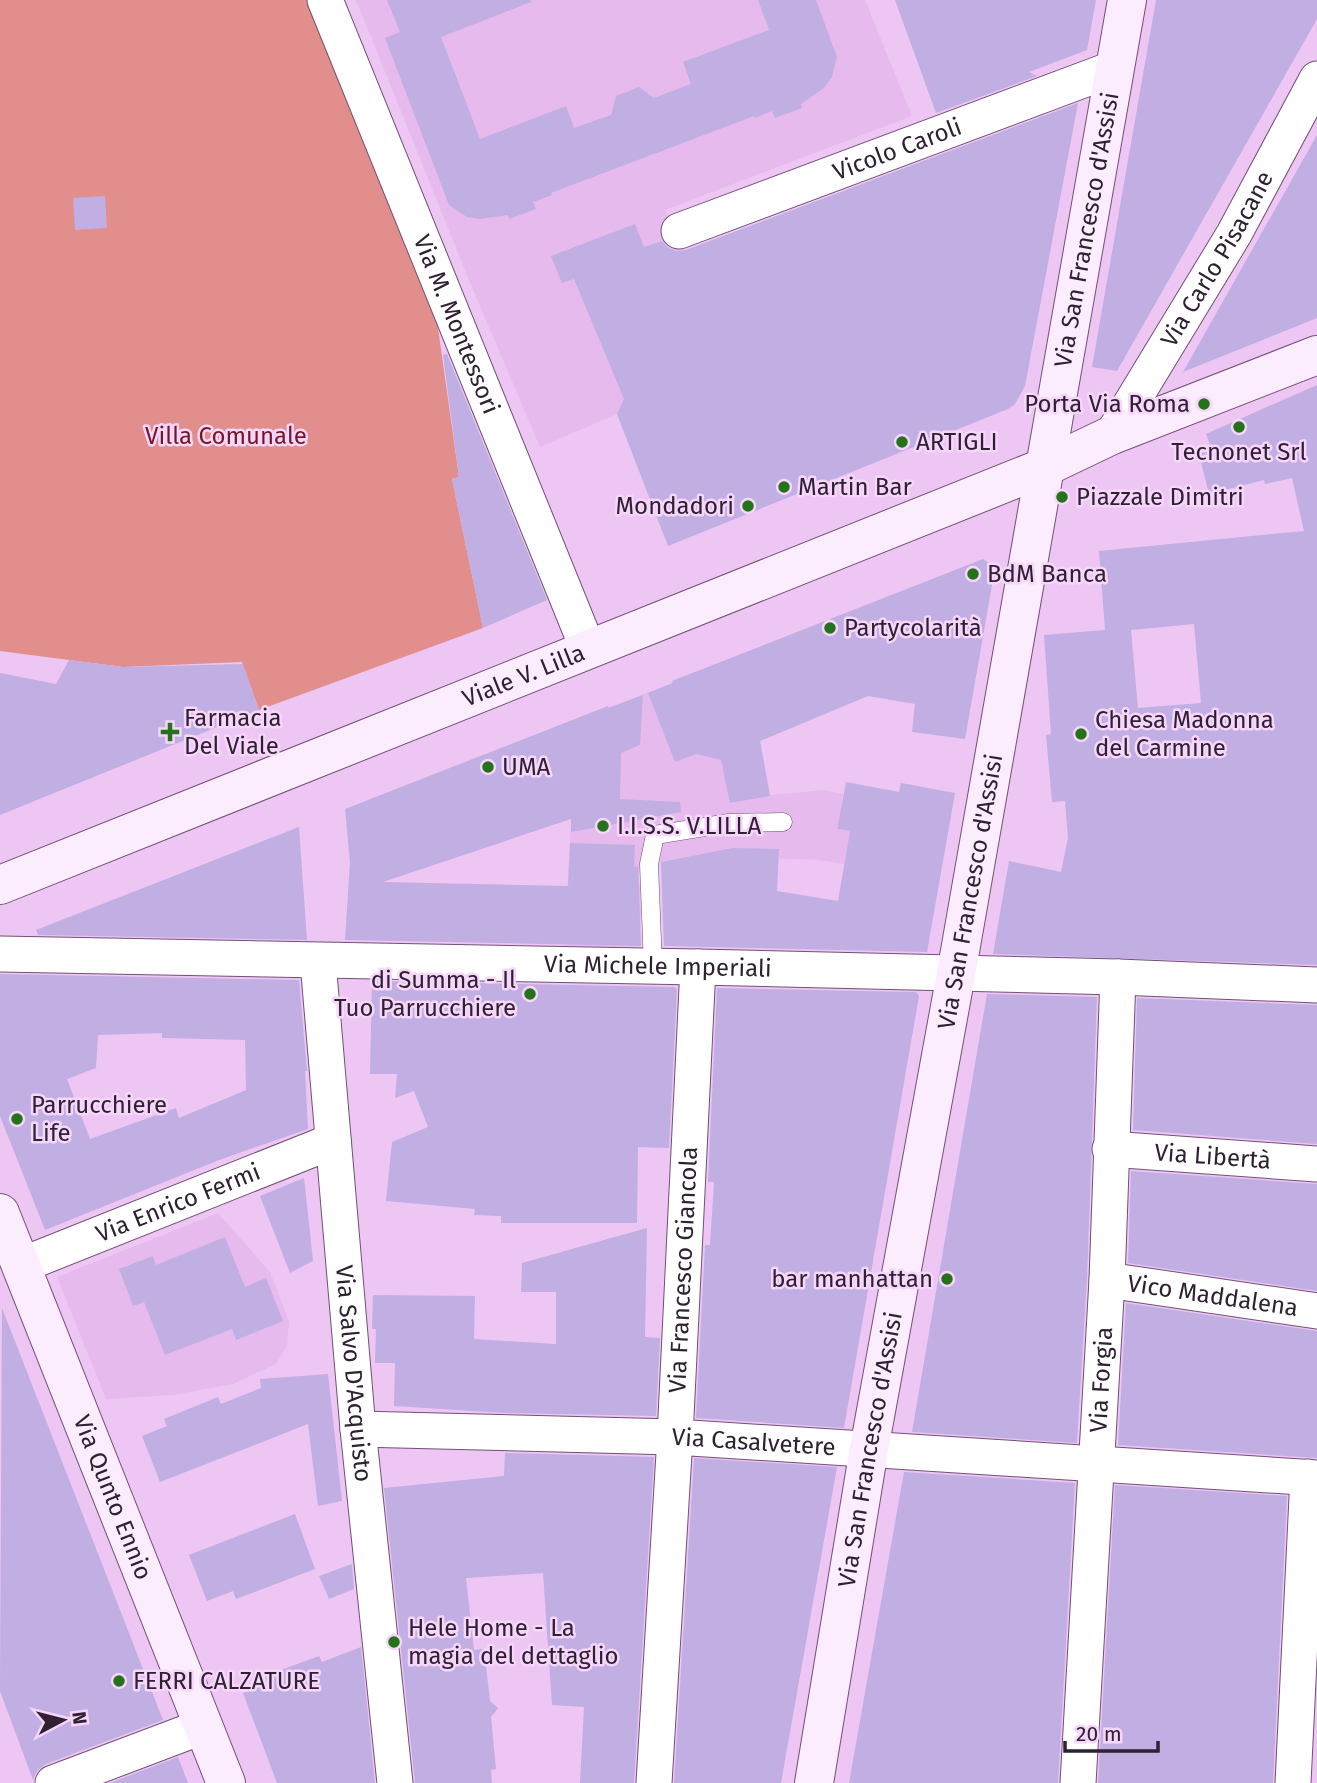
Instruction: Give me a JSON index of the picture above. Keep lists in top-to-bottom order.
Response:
{
  "streets": {
    "street": [
      "Vicolo Caroli",
      "Via San Francesco d'Assisi",
      "Via Carlo Pisacane",
      "Via M. Montessori",
      "Viale V. Lilla",
      "Via Michele Imperiali",
      "Via Libertà",
      "Via Enrico Fermi",
      "Via Francesco Giancola",
      "Vico Maddalena",
      "Via Salvo D'Acquisto",
      "Via Forgia",
      "Via Casalvetere",
      "Via Qunto Ennio"
    ]
  },
  "crossings": [
    ["Vicolo Caroli", "Via San Francesco d'Assisi"],
    ["Via San Francesco d'Assisi", "Viale V. Lilla"],
    ["Via San Francesco d'Assisi", "Via Michele Imperiali"],
    ["Via San Francesco d'Assisi", "Via Casalvetere"],
    ["Via Carlo Pisacane", "Viale V. Lilla"],
    ["Via M. Montessori", "Viale V. Lilla"],
    ["Via Michele Imperiali", "Via Francesco Giancola"],
    ["Via Michele Imperiali", "Via Salvo D'Acquisto"],
    ["Via Michele Imperiali", "Via Forgia"],
    ["Via Libertà", "Via Forgia"],
    ["Via Enrico Fermi", "Via Salvo D'Acquisto"],
    ["Via Enrico Fermi", "Via Qunto Ennio"],
    ["Via Francesco Giancola", "Via Casalvetere"],
    ["Vico Maddalena", "Via Forgia"],
    ["Via Salvo D'Acquisto", "Via Casalvetere"],
    ["Via Forgia", "Via Casalvetere"]
  ],
  "parks": ["Villa Comunale"],
  "places": {
    "other": [
      "Porta Via Roma",
      "Tecnonet Srl",
      "ARTIGLI",
      "Martin Bar",
      "Piazzale Dimitri",
      "Mondadori",
      "BdM Banca",
      "Partycolarità",
      "Chiesa Madonna del Carmine",
      "UMA",
      "I.I.S.S. V.LILLA",
      "di Summa - Il Tuo Parrucchiere",
      "Parrucchiere Life",
      "bar manhattan",
      "Hele Home - La magia del dettaglio",
      "FERRI CALZATURE"
    ],
    "health": ["Farmacia Del Viale"]
  },
  "scale_bar": "20 m",
  "north": "right"
}
